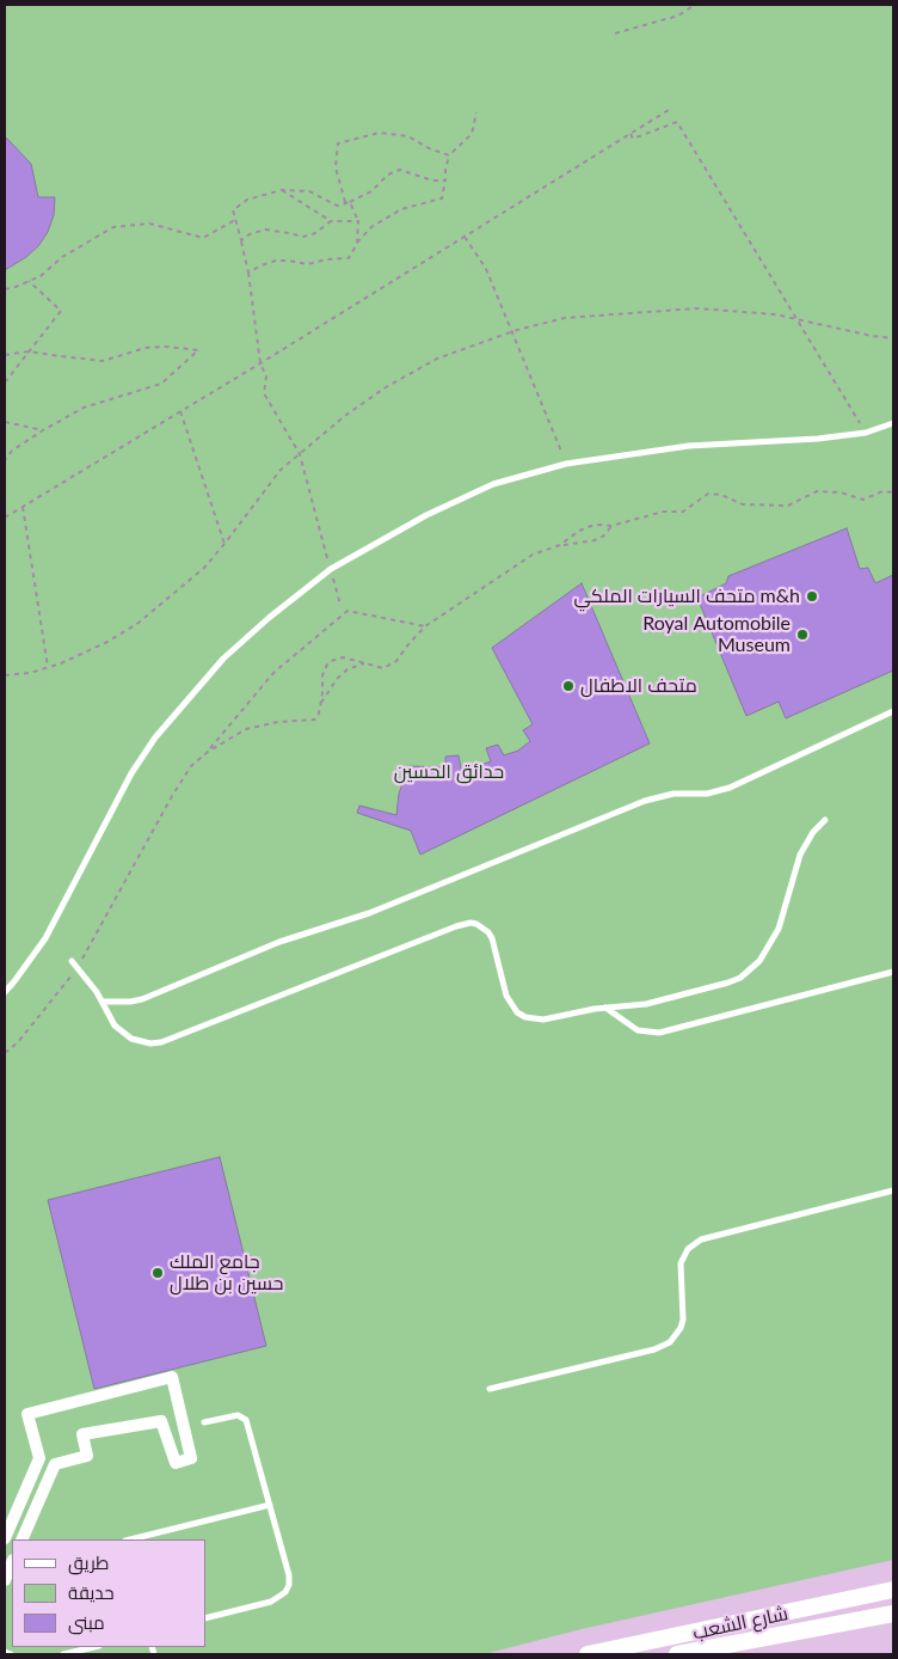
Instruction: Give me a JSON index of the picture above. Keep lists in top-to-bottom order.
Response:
{
  "streets": {
    "main road": ["شارع الشعب"]
  },
  "parks": ["حدائق الحسين"],
  "places": [
    "متحف السيارات الملكي m&h",
    "Royal Automobile Museum",
    "متحف الاطفال",
    "جامع الملك حسين بن طلال"
  ],
  "legend": ["طريق", "حديقة", "مبنى"]
}
